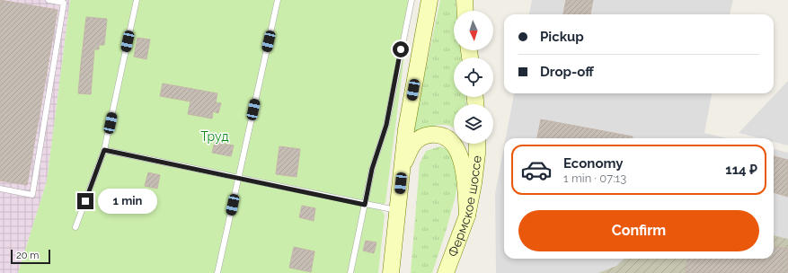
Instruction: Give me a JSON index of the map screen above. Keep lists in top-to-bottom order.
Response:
{
  "streets": {
    "main road": ["Фермское шоссе"]
  },
  "parks": ["Труд"],
  "scale_bar": "20 m",
  "north": "bottom",
  "page": {
    "banner": ["Pickup", "Drop-off"],
    "list": [
      {
        "name": "Economy",
        "note": "1 min · 07:13",
        "value": "114 ₽"
      }
    ],
    "bubble": "1 min",
    "buttons": "Confirm",
    "scale": "20 m"
  }
}
